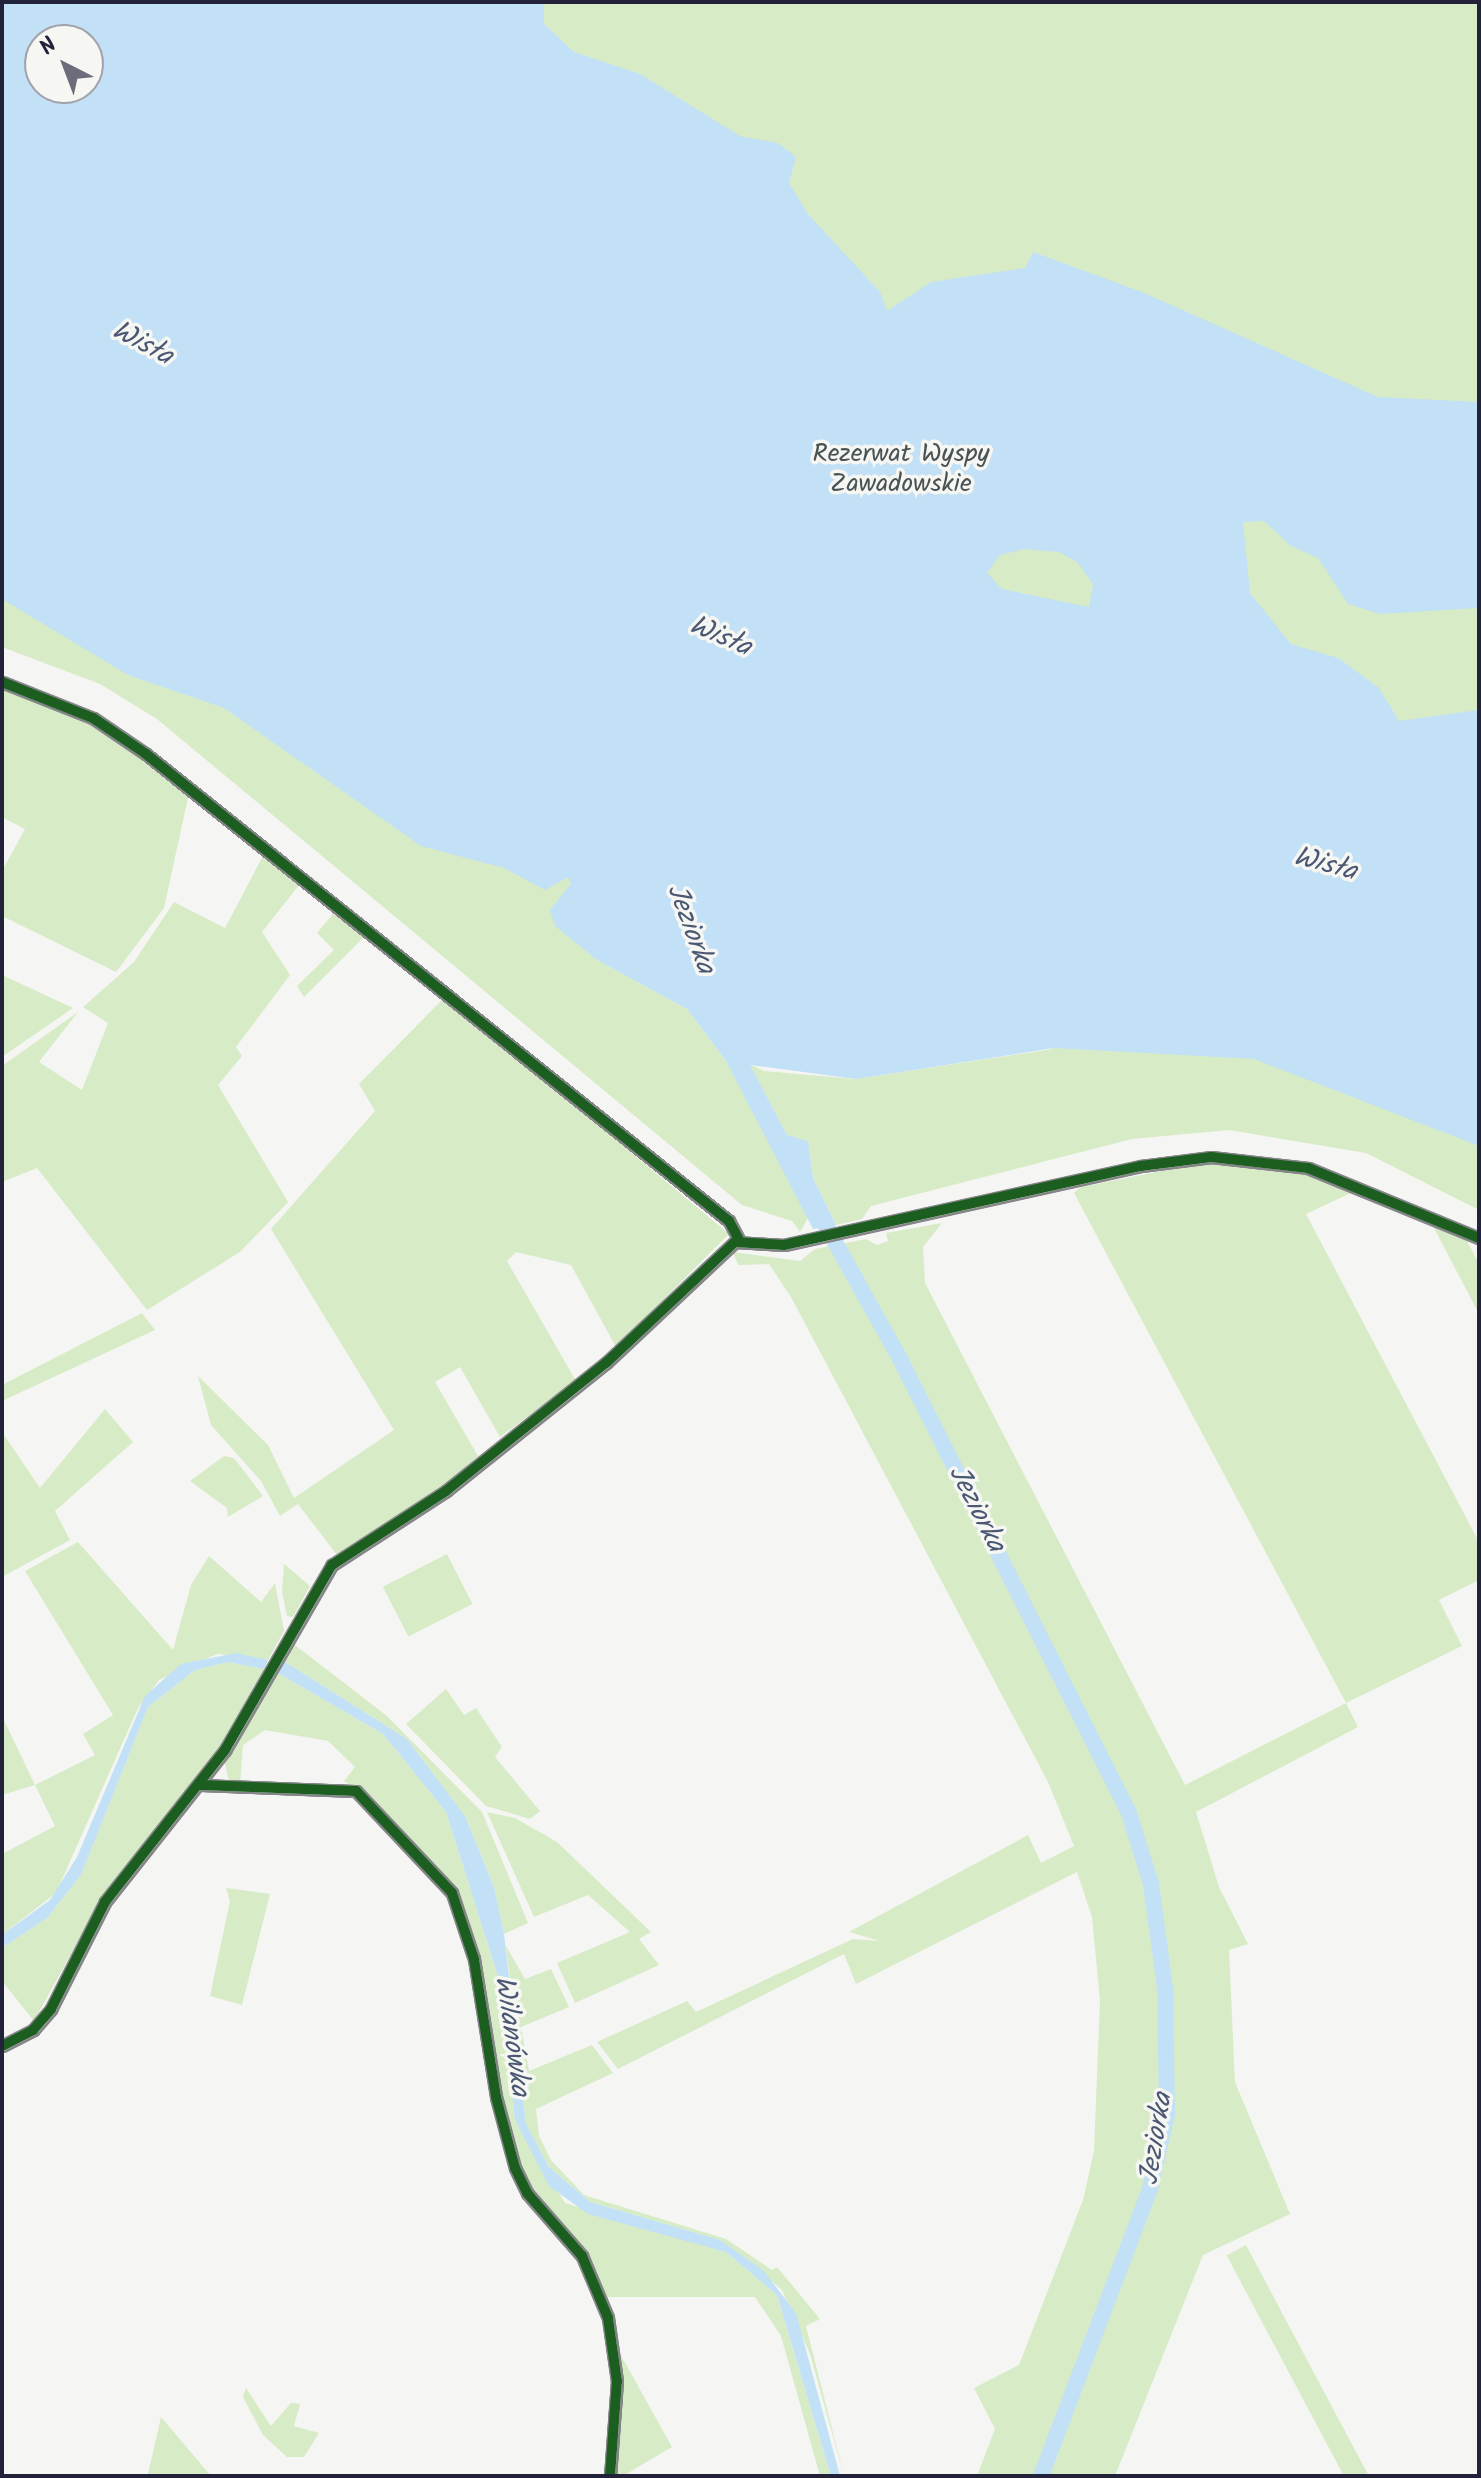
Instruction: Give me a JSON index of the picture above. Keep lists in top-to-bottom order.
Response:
{
  "water": ["Wisła", "Jeziorka", "Wilanówka"],
  "parks": ["Rezerwat Wyspy Zawadowskie"],
  "north": "top left"
}
